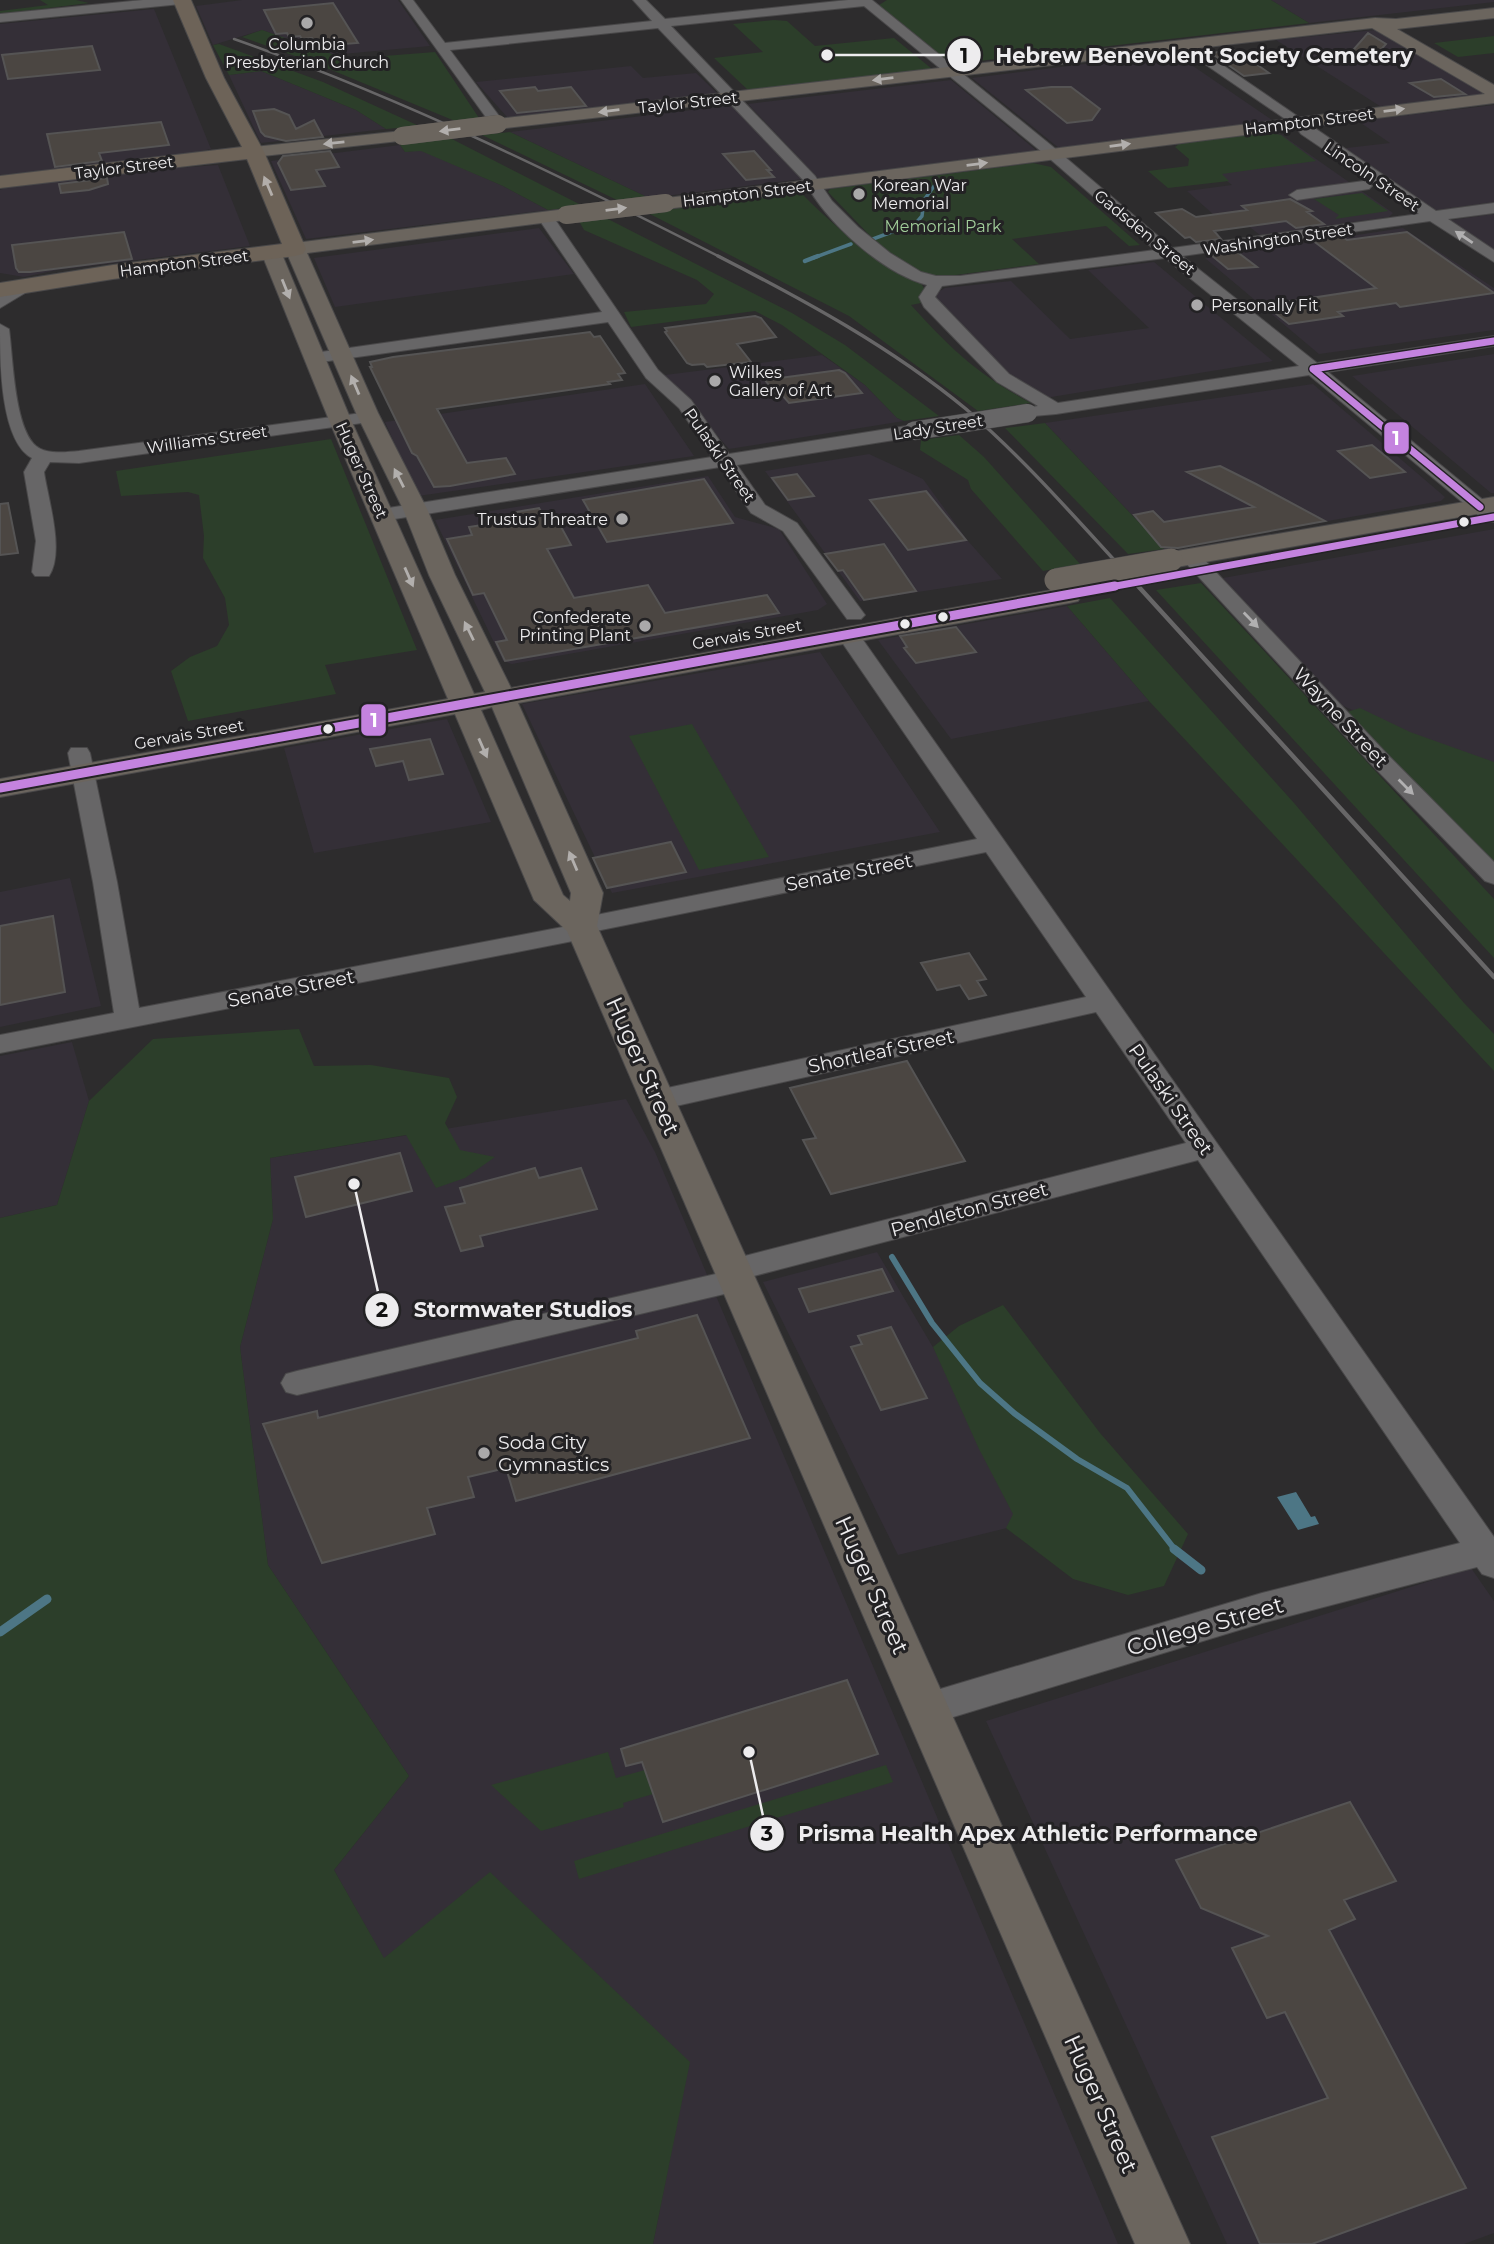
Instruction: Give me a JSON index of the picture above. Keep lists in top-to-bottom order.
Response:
{
  "streets": {
    "highway": ["Taylor Street", "Hampton Street", "Huger Street"],
    "main road": ["Gervais Street"],
    "street": [
      "Lincoln Street",
      "Gadsden Street",
      "Washington Street",
      "Lady Street",
      "Williams Street",
      "Pulaski Street",
      "Wayne Street",
      "Senate Street",
      "Shortleaf Street",
      "Pendleton Street",
      "College Street"
    ]
  },
  "crossings": [
    ["Taylor Street", "Lincoln Street"],
    ["Taylor Street", "Gadsden Street"],
    ["Taylor Street", "Huger Street"],
    ["Hampton Street", "Lincoln Street"],
    ["Hampton Street", "Gadsden Street"],
    ["Hampton Street", "Pulaski Street"],
    ["Hampton Street", "Huger Street"],
    ["Lincoln Street", "Washington Street"],
    ["Gadsden Street", "Washington Street"],
    ["Gadsden Street", "Lady Street"],
    ["Gadsden Street", "Gervais Street"],
    ["Lady Street", "Pulaski Street"],
    ["Lady Street", "Huger Street"],
    ["Williams Street", "Huger Street"],
    ["Pulaski Street", "Gervais Street"],
    ["Pulaski Street", "Senate Street"],
    ["Pulaski Street", "Shortleaf Street"],
    ["Pulaski Street", "Pendleton Street"],
    ["Pulaski Street", "College Street"],
    ["Huger Street", "Gervais Street"],
    ["Huger Street", "Senate Street"],
    ["Huger Street", "Shortleaf Street"],
    ["Huger Street", "Pendleton Street"],
    ["Huger Street", "College Street"],
    ["Gervais Street", "Wayne Street"]
  ],
  "one_way": ["Taylor Street", "Hampton Street", "Wayne Street"],
  "parks": ["Memorial Park"],
  "places": [
    "Columbia Presbyterian Church",
    "Hebrew Benevolent Society Cemetery",
    "Korean War Memorial",
    "Personally Fit",
    "Wilkes Gallery of Art",
    "Trustus Threatre",
    "Confederate Printing Plant",
    "Stormwater Studios",
    "Soda City Gymnastics",
    "Prisma Health Apex Athletic Performance"
  ],
  "lines": ["transit line 1"]
}
